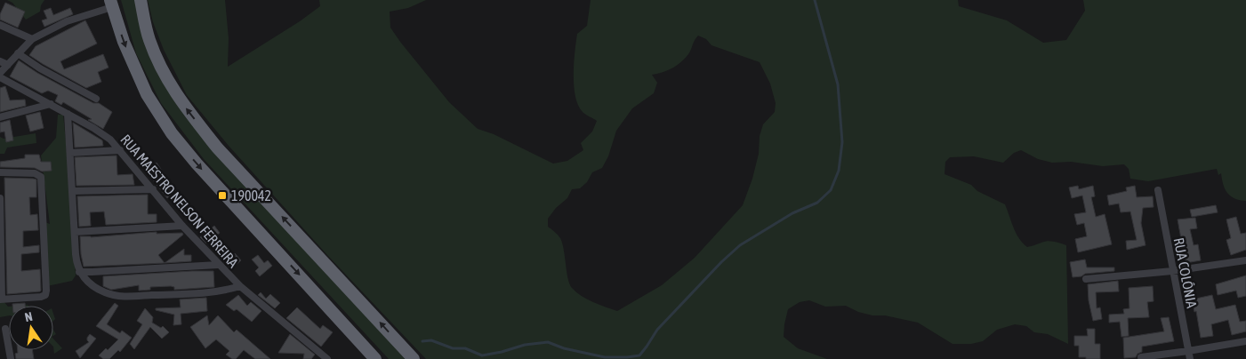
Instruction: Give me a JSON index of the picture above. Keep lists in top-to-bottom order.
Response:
{
  "streets": {
    "street": ["RUA MAESTRO NELSON FERREIRA", "RUA COLÔNIA"]
  },
  "places": {
    "transit": ["190042"]
  },
  "north": "top"
}
